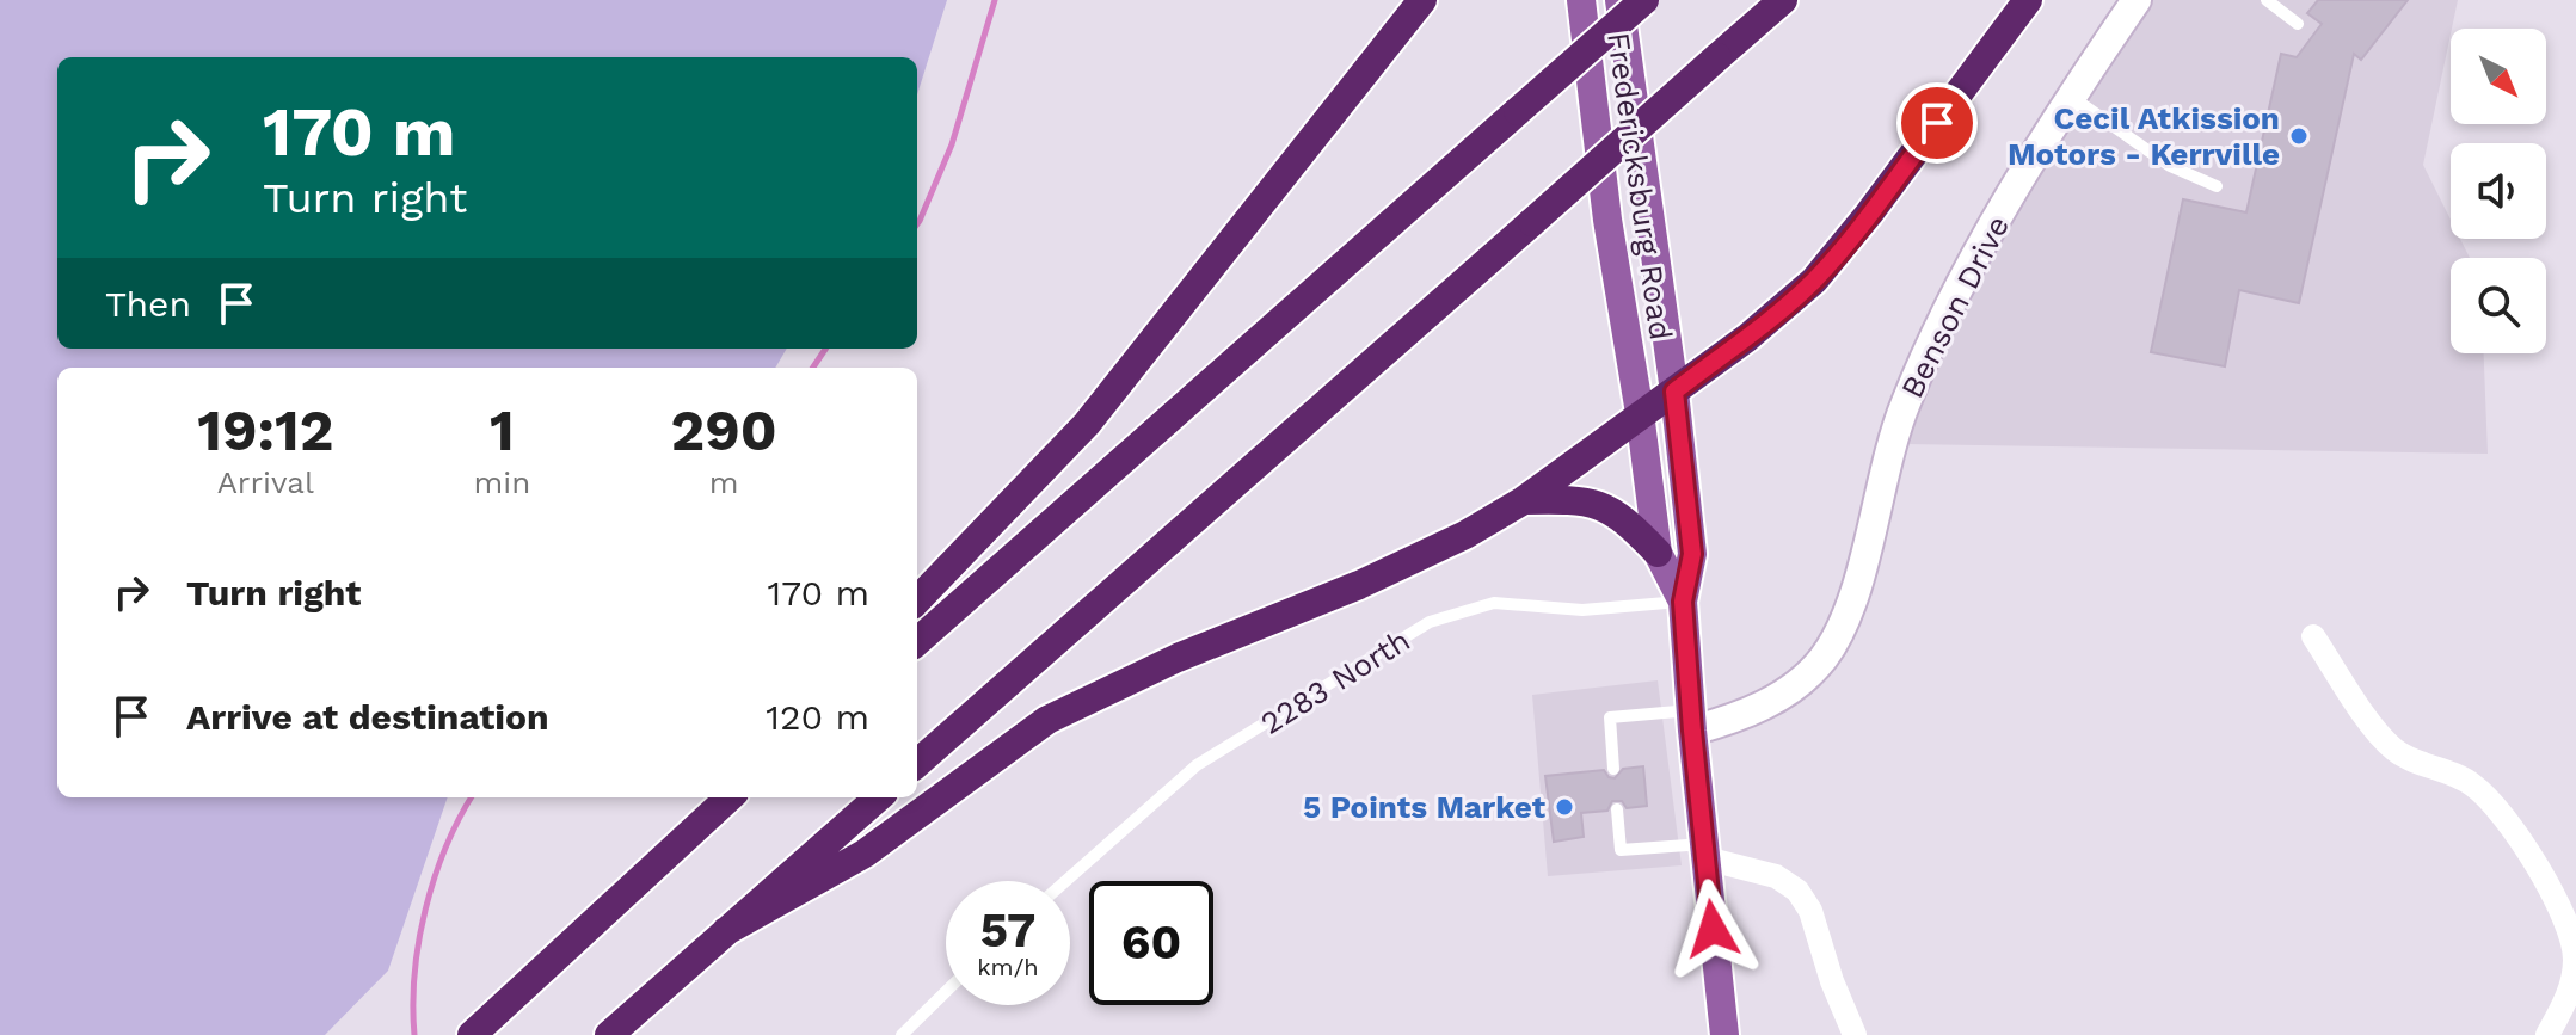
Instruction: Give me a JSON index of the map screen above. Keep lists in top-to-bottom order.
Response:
{
  "streets": {
    "main road": ["Fredericksburg Road"],
    "street": ["Benson Drive"],
    "lane": ["2283 North"]
  },
  "crossings": [
    ["Fredericksburg Road", "Benson Drive"],
    ["Fredericksburg Road", "2283 North"]
  ],
  "places": ["Cecil Atkission Motors - Kerrville", "5 Points Market"],
  "north": "bottom right",
  "page": {
    "turn": ["170 m", "Turn right"],
    "then": "Then",
    "eta": [
      "19:12",
      "Arrival",
      "1",
      "min",
      "290",
      "m"
    ],
    "list": [
      {
        "name": "Turn right",
        "value": "170 m"
      },
      {
        "name": "Arrive at destination",
        "value": "120 m"
      }
    ],
    "speed": "57 km/h",
    "limit": "60"
  }
}
